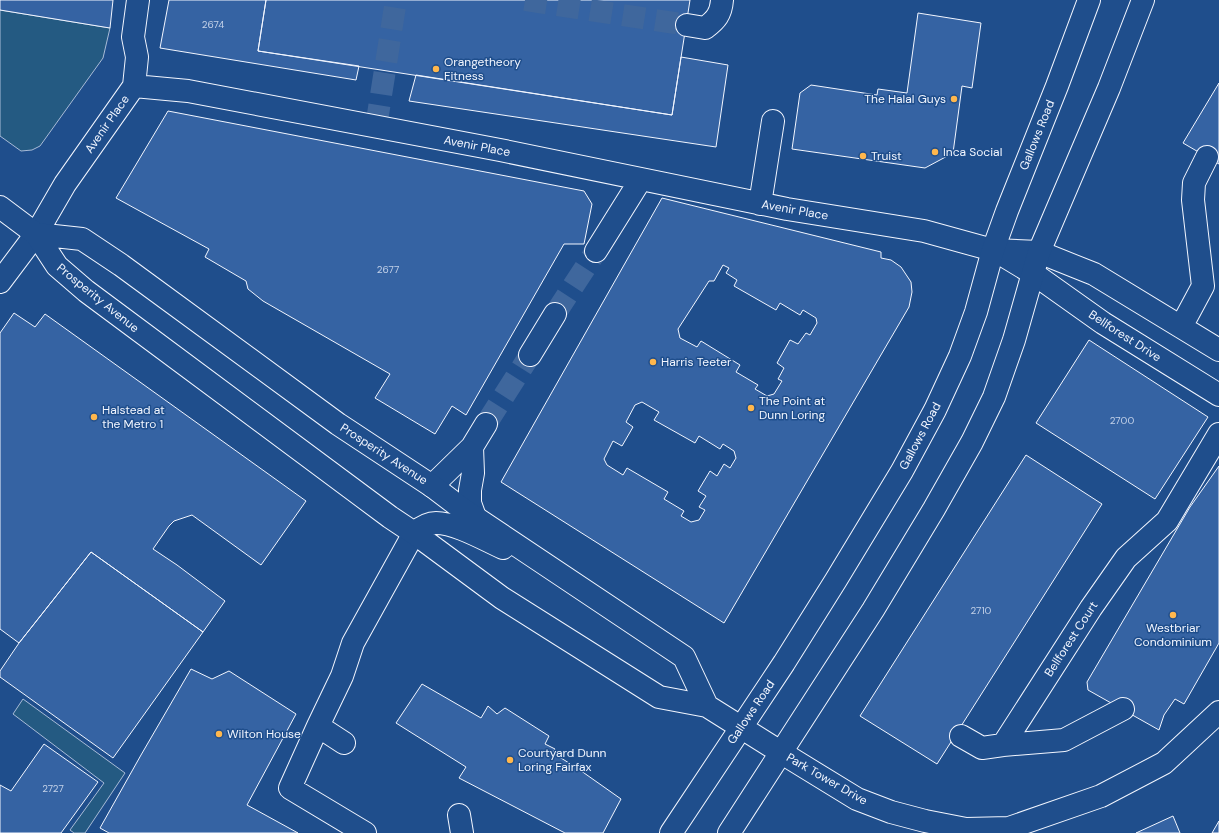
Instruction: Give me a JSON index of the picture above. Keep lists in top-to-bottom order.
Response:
{
  "streets": {
    "main road": [
      "Avenir Place",
      "Gallows Road",
      "Prosperity Avenue",
      "Bellforest Drive",
      "Bellforest Court",
      "Park Tower Drive"
    ]
  },
  "crossings": [
    ["Avenir Place", "Gallows Road"],
    ["Avenir Place", "Prosperity Avenue"],
    ["Avenir Place", "Bellforest Drive"],
    ["Gallows Road", "Prosperity Avenue"],
    ["Gallows Road", "Bellforest Drive"],
    ["Prosperity Avenue", "Park Tower Drive"]
  ],
  "places": [
    "Orangetheory Fitness",
    "The Halal Guys",
    "Inca Social",
    "Truist",
    "Harris Teeter",
    "The Point at Dunn Loring",
    "Halstead at the Metro 1",
    "Westbriar Condominium",
    "Wilton House",
    "Courtyard Dunn Loring Fairfax"
  ],
  "house_numbers": [
    "2674",
    "2677",
    "2700",
    "2710",
    "2727"
  ]
}
